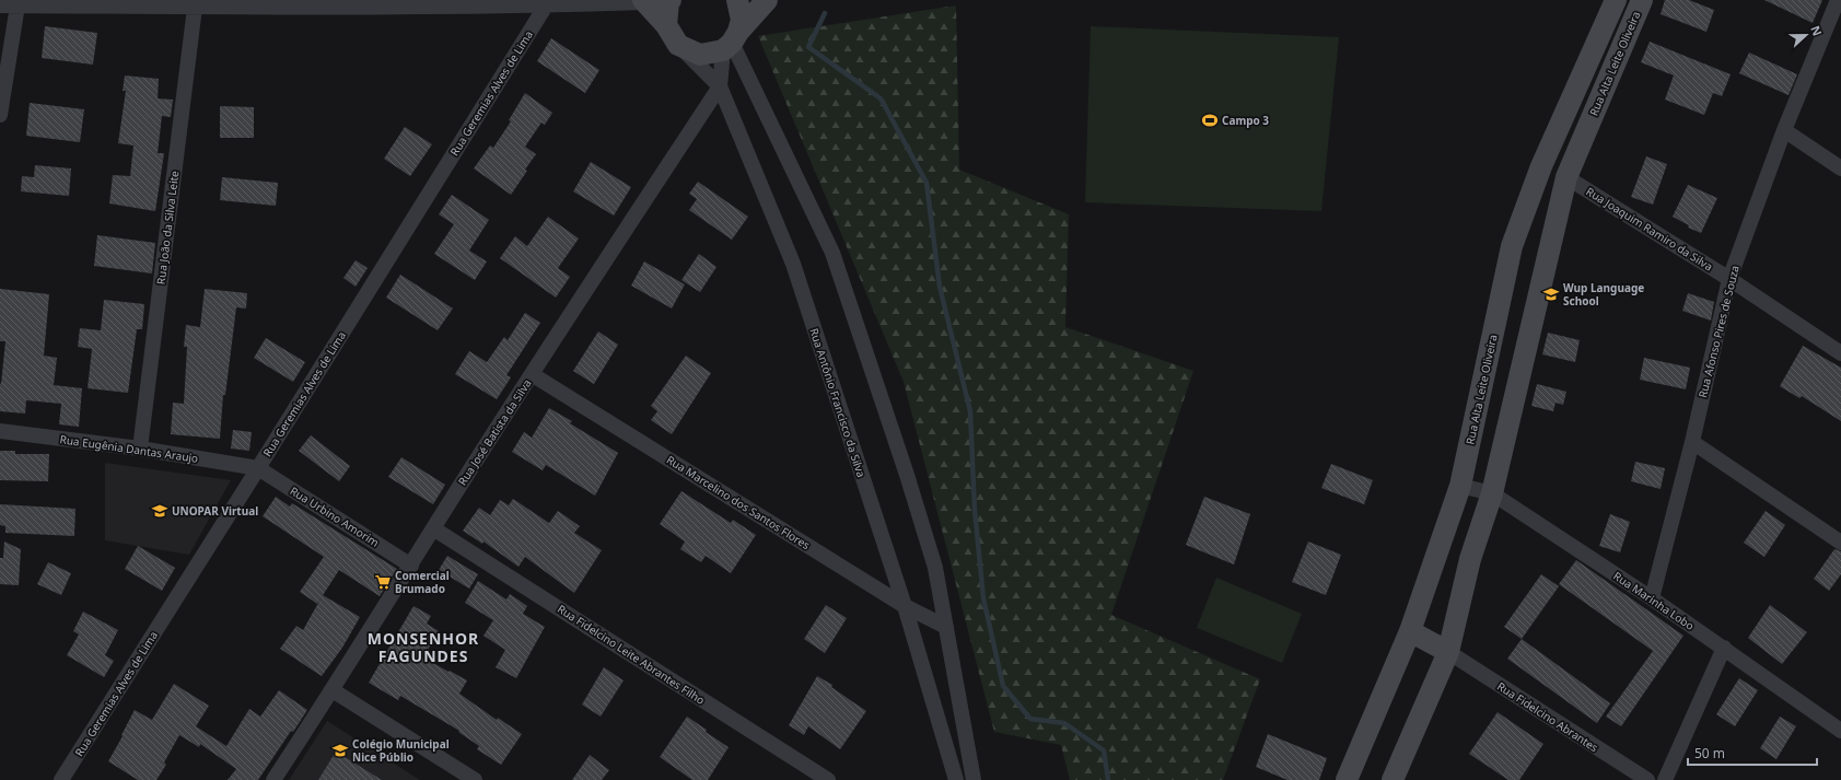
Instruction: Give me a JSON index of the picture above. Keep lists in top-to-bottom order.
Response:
{
  "streets": {
    "main road": ["Rua Alta Leite Oliveira"],
    "street": [
      "Rua Geremias Alves de Lima",
      "Rua João da Silva Leite",
      "Rua Joaquim Ramiro da Silva",
      "Rua Afonso Pires de Souza",
      "Rua Antônio Francisco da Silva",
      "Rua José Batista da Silva",
      "Rua Eugênia Dantas Araujo",
      "Rua Marcelino dos Santos Flores",
      "Rua Urbino Amorim",
      "Rua Marinha Lobo",
      "Rua Fidelcino Leite Abrantes Filho",
      "Rua Fidelcino Abrantes"
    ]
  },
  "crossings": [
    ["Rua Alta Leite Oliveira", "Rua Joaquim Ramiro da Silva"],
    ["Rua Alta Leite Oliveira", "Rua Marinha Lobo"],
    ["Rua Alta Leite Oliveira", "Rua Fidelcino Abrantes"],
    ["Rua Geremias Alves de Lima", "Rua Eugênia Dantas Araujo"],
    ["Rua Geremias Alves de Lima", "Rua Urbino Amorim"],
    ["Rua João da Silva Leite", "Rua Eugênia Dantas Araujo"],
    ["Rua Joaquim Ramiro da Silva", "Rua Afonso Pires de Souza"],
    ["Rua Afonso Pires de Souza", "Rua Marinha Lobo"],
    ["Rua Antônio Francisco da Silva", "Rua José Batista da Silva"],
    ["Rua Antônio Francisco da Silva", "Rua Marcelino dos Santos Flores"],
    ["Rua José Batista da Silva", "Rua Marcelino dos Santos Flores"],
    ["Rua José Batista da Silva", "Rua Urbino Amorim"],
    ["Rua José Batista da Silva", "Rua Fidelcino Leite Abrantes Filho"],
    ["Rua Eugênia Dantas Araujo", "Rua Urbino Amorim"]
  ],
  "districts": ["MONSENHOR FAGUNDES"],
  "places": {
    "sports": ["Campo 3"],
    "school or university": ["Wup Language School", "UNOPAR Virtual", "Colégio Municipal Nice Públio"],
    "supermarket": ["Comercial Brumado"]
  },
  "scale_bar": "50 m",
  "north": "right"
}
